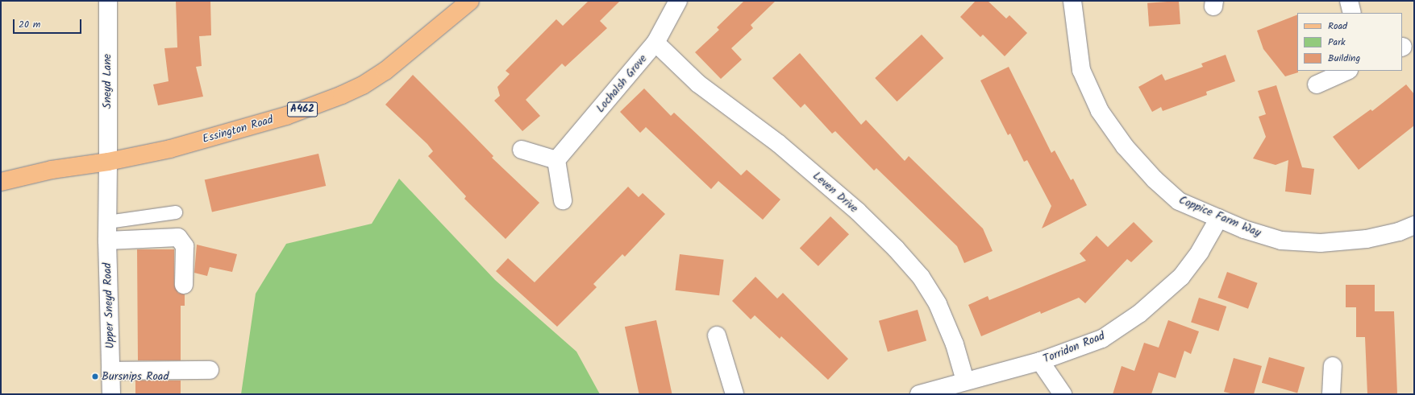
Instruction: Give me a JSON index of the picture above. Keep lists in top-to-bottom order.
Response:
{
  "streets": {
    "main road": ["A462", "Essington Road"],
    "street": [
      "Sneyd Lane",
      "Lochalsh Grove",
      "Leven Drive",
      "Coppice Farm Way",
      "Upper Sneyd Road",
      "Torridon Road"
    ]
  },
  "crossings": [
    ["Sneyd Lane", "A462"],
    ["Sneyd Lane", "Essington Road"],
    ["Sneyd Lane", "Upper Sneyd Road"],
    ["Lochalsh Grove", "Leven Drive"],
    ["A462", "Essington Road"],
    ["A462", "Upper Sneyd Road"],
    ["Essington Road", "Upper Sneyd Road"],
    ["Leven Drive", "Torridon Road"],
    ["Coppice Farm Way", "Torridon Road"]
  ],
  "places": ["Bursnips Road"],
  "legend": ["Road", "Park", "Building"],
  "scale_bar": "20 m"
}
